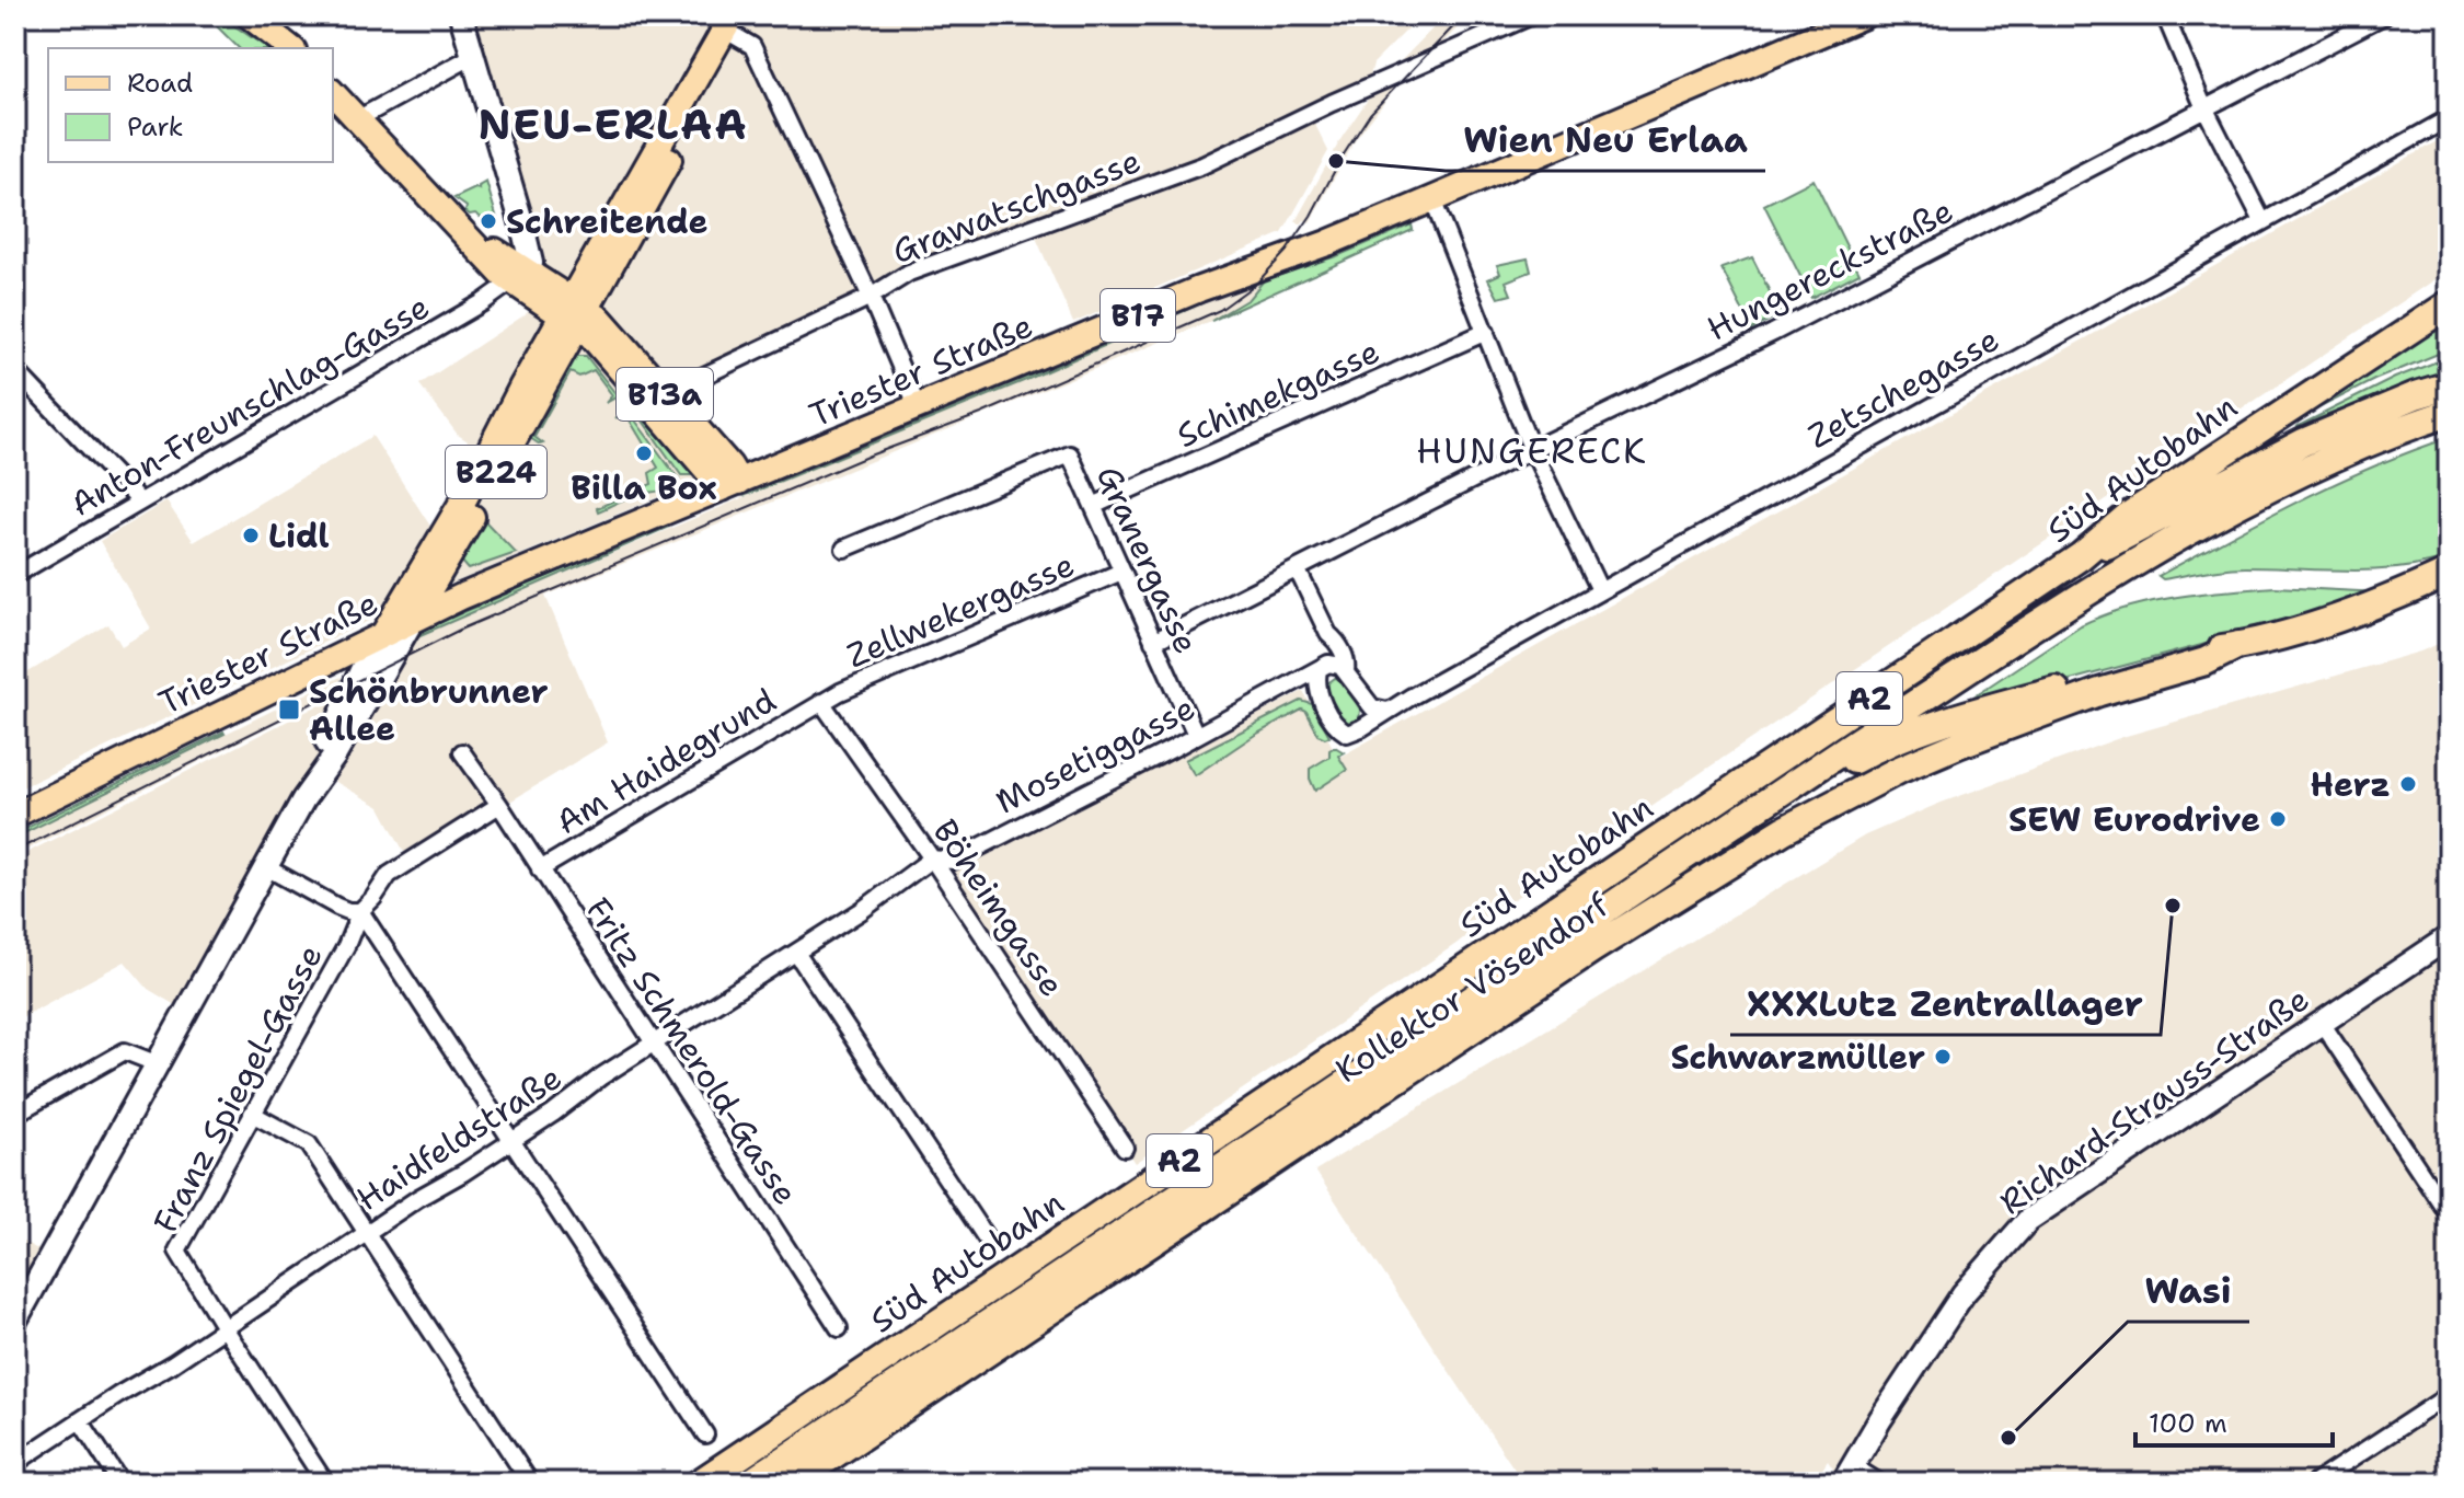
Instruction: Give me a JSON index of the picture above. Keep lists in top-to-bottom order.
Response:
{
  "streets": {
    "highway": ["Süd Autobahn", "A2", "Kollektor Vösendorf"],
    "main road": [
      "B17",
      "Triester Straße",
      "B13a",
      "B224",
      "Richard-Strauss-Straße"
    ],
    "street": [
      "Grawatschgasse",
      "Hungereckstraße",
      "Zetschegasse",
      "Schimekgasse",
      "Anton-Freunschlag-Gasse",
      "Granergasse",
      "Zellwekergasse",
      "Mosetiggasse",
      "Am Haidegrund",
      "Böheimgasse",
      "Fritz Schmerold-Gasse",
      "Franz Spiegel-Gasse",
      "Haidfeldstraße"
    ]
  },
  "crossings": [
    ["Grawatschgasse", "B13a"],
    ["Hungereckstraße", "Granergasse"],
    ["Triester Straße", "B13a"],
    ["Triester Straße", "B224"],
    ["Schimekgasse", "Granergasse"],
    ["B13a", "Anton-Freunschlag-Gasse"],
    ["B13a", "B224"],
    ["Süd Autobahn", "A2"],
    ["Granergasse", "Zellwekergasse"],
    ["Granergasse", "Mosetiggasse"],
    ["Zellwekergasse", "Am Haidegrund"],
    ["Zellwekergasse", "Böheimgasse"],
    ["A2", "Kollektor Vösendorf"],
    ["Mosetiggasse", "Böheimgasse"],
    ["Mosetiggasse", "Haidfeldstraße"],
    ["Am Haidegrund", "Böheimgasse"],
    ["Am Haidegrund", "Fritz Schmerold-Gasse"],
    ["Böheimgasse", "Haidfeldstraße"],
    ["Fritz Schmerold-Gasse", "Franz Spiegel-Gasse"],
    ["Fritz Schmerold-Gasse", "Haidfeldstraße"],
    ["Franz Spiegel-Gasse", "Haidfeldstraße"]
  ],
  "districts": ["NEU-ERLAA", "HUNGERECK"],
  "places": {
    "other": [
      "Wien Neu Erlaa",
      "Schreitende",
      "Billa Box",
      "Lidl",
      "Herz",
      "SEW Eurodrive",
      "XXXLutz Zentrallager",
      "Schwarzmüller",
      "Wasi"
    ],
    "transit": ["Schönbrunner Allee"]
  },
  "legend": ["Road", "Park"],
  "scale_bar": "100 m"
}
